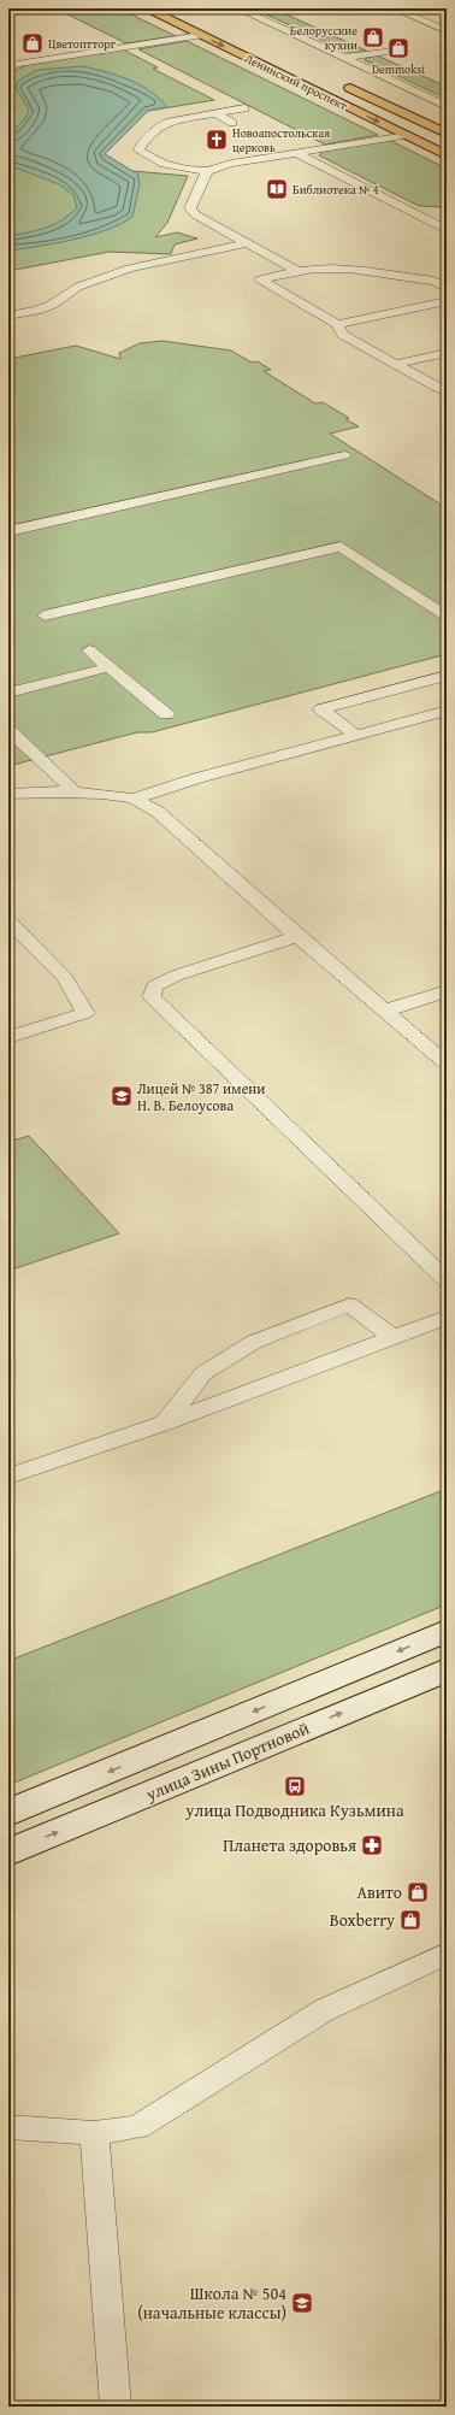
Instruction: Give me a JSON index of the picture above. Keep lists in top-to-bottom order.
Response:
{
  "streets": {
    "main road": ["Ленинский проспект", "улица Зины Портновой"]
  },
  "places": {
    "shop": [
      "Белорусские кухни",
      "Цветоптторг",
      "Demmoksi",
      "Авито",
      "Boxberry"
    ],
    "church": ["Новоапостольская церковь"],
    "library": ["Библиотека № 4"],
    "school or university": ["Лицей № 387 имени Н. В. Белоусова", "Школа № 504 (начальные классы)"],
    "bus stop": ["улица Подводника Кузьмина"],
    "pharmacy": ["Планета здоровья"]
  }
}
